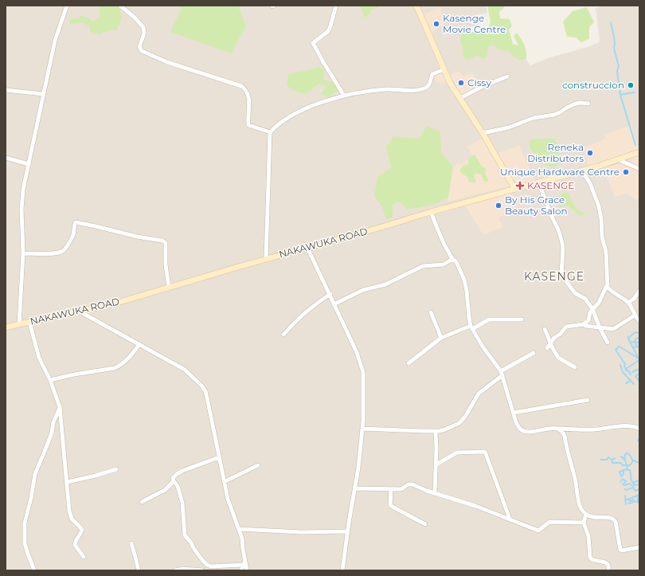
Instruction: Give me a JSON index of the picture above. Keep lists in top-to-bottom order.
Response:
{
  "streets": {
    "main road": ["NAKAWUKA ROAD"]
  },
  "districts": ["KASENGE"],
  "places": {
    "other": [
      "Kasenge Movie Centre",
      "Cissy",
      "construccion",
      "Reneka Distributors",
      "Unique Hardware Centre",
      "By His Grace Beauty Salon"
    ],
    "health": ["KASENGE"]
  }
}
